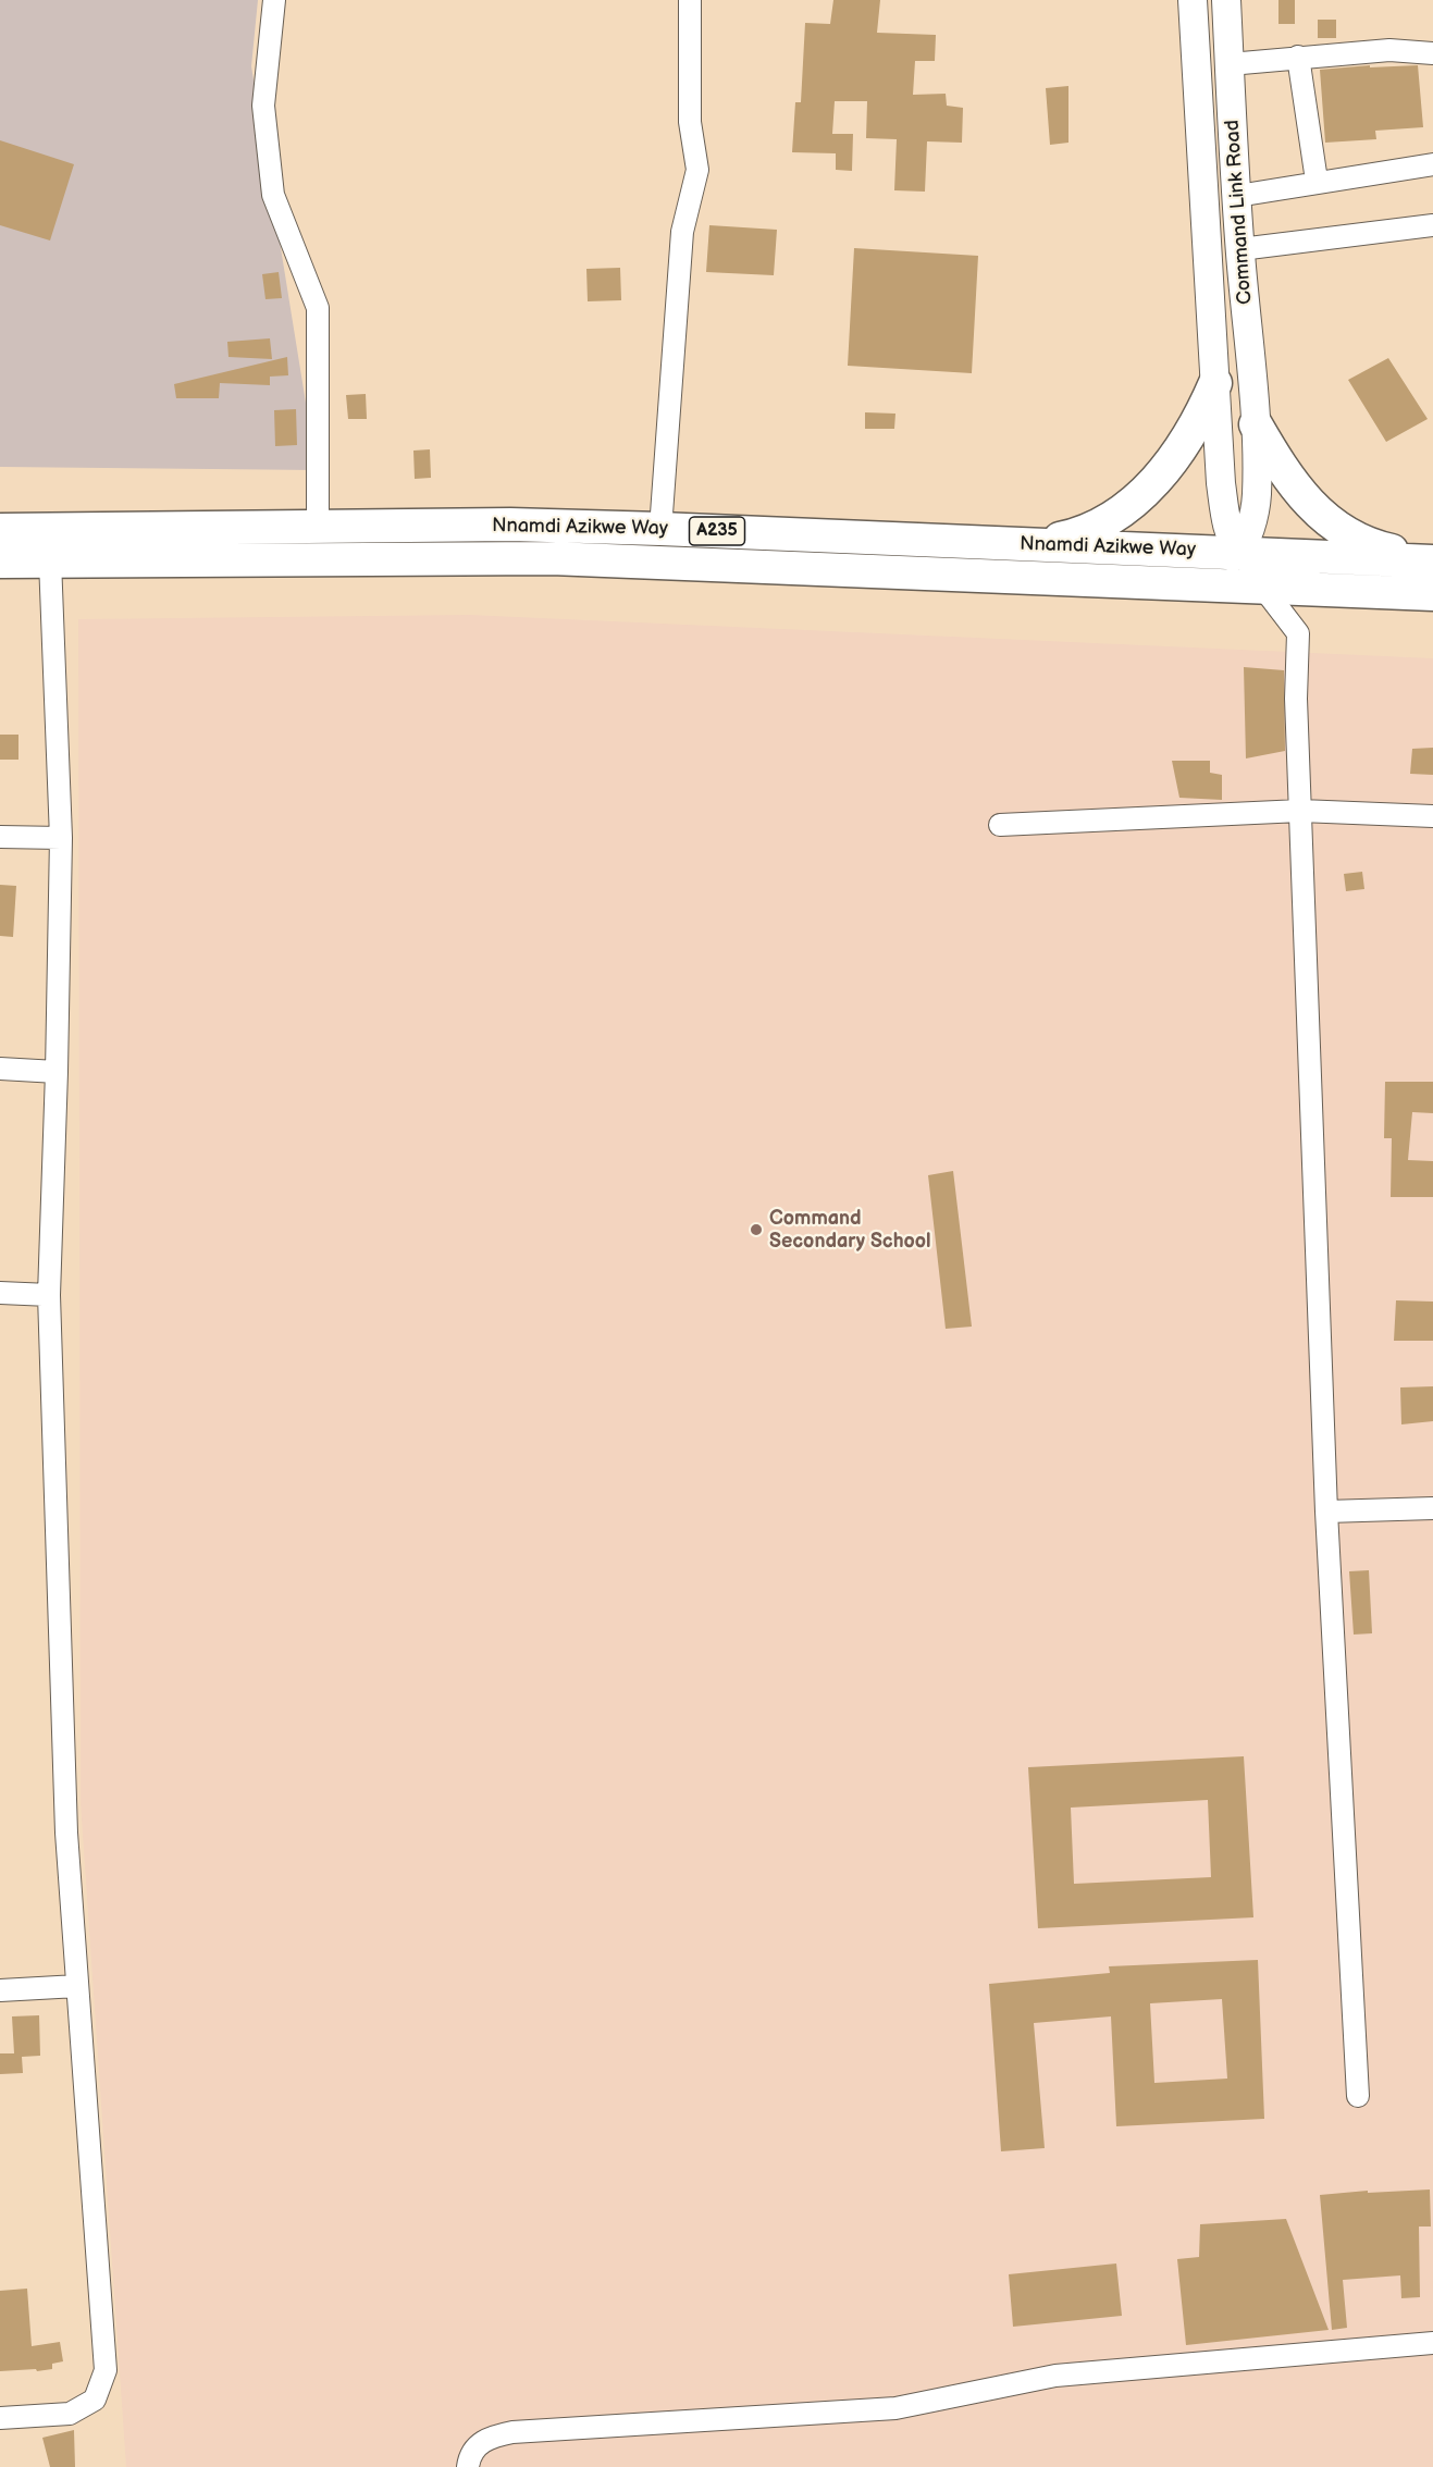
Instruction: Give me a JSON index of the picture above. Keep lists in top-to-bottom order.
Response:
{
  "streets": {
    "highway": ["Nnamdi Azikwe Way", "A235"],
    "main road": ["Command Link Road"]
  },
  "crossings": [
    ["Command Link Road", "Nnamdi Azikwe Way"]
  ],
  "places": ["Command Secondary School"]
}
